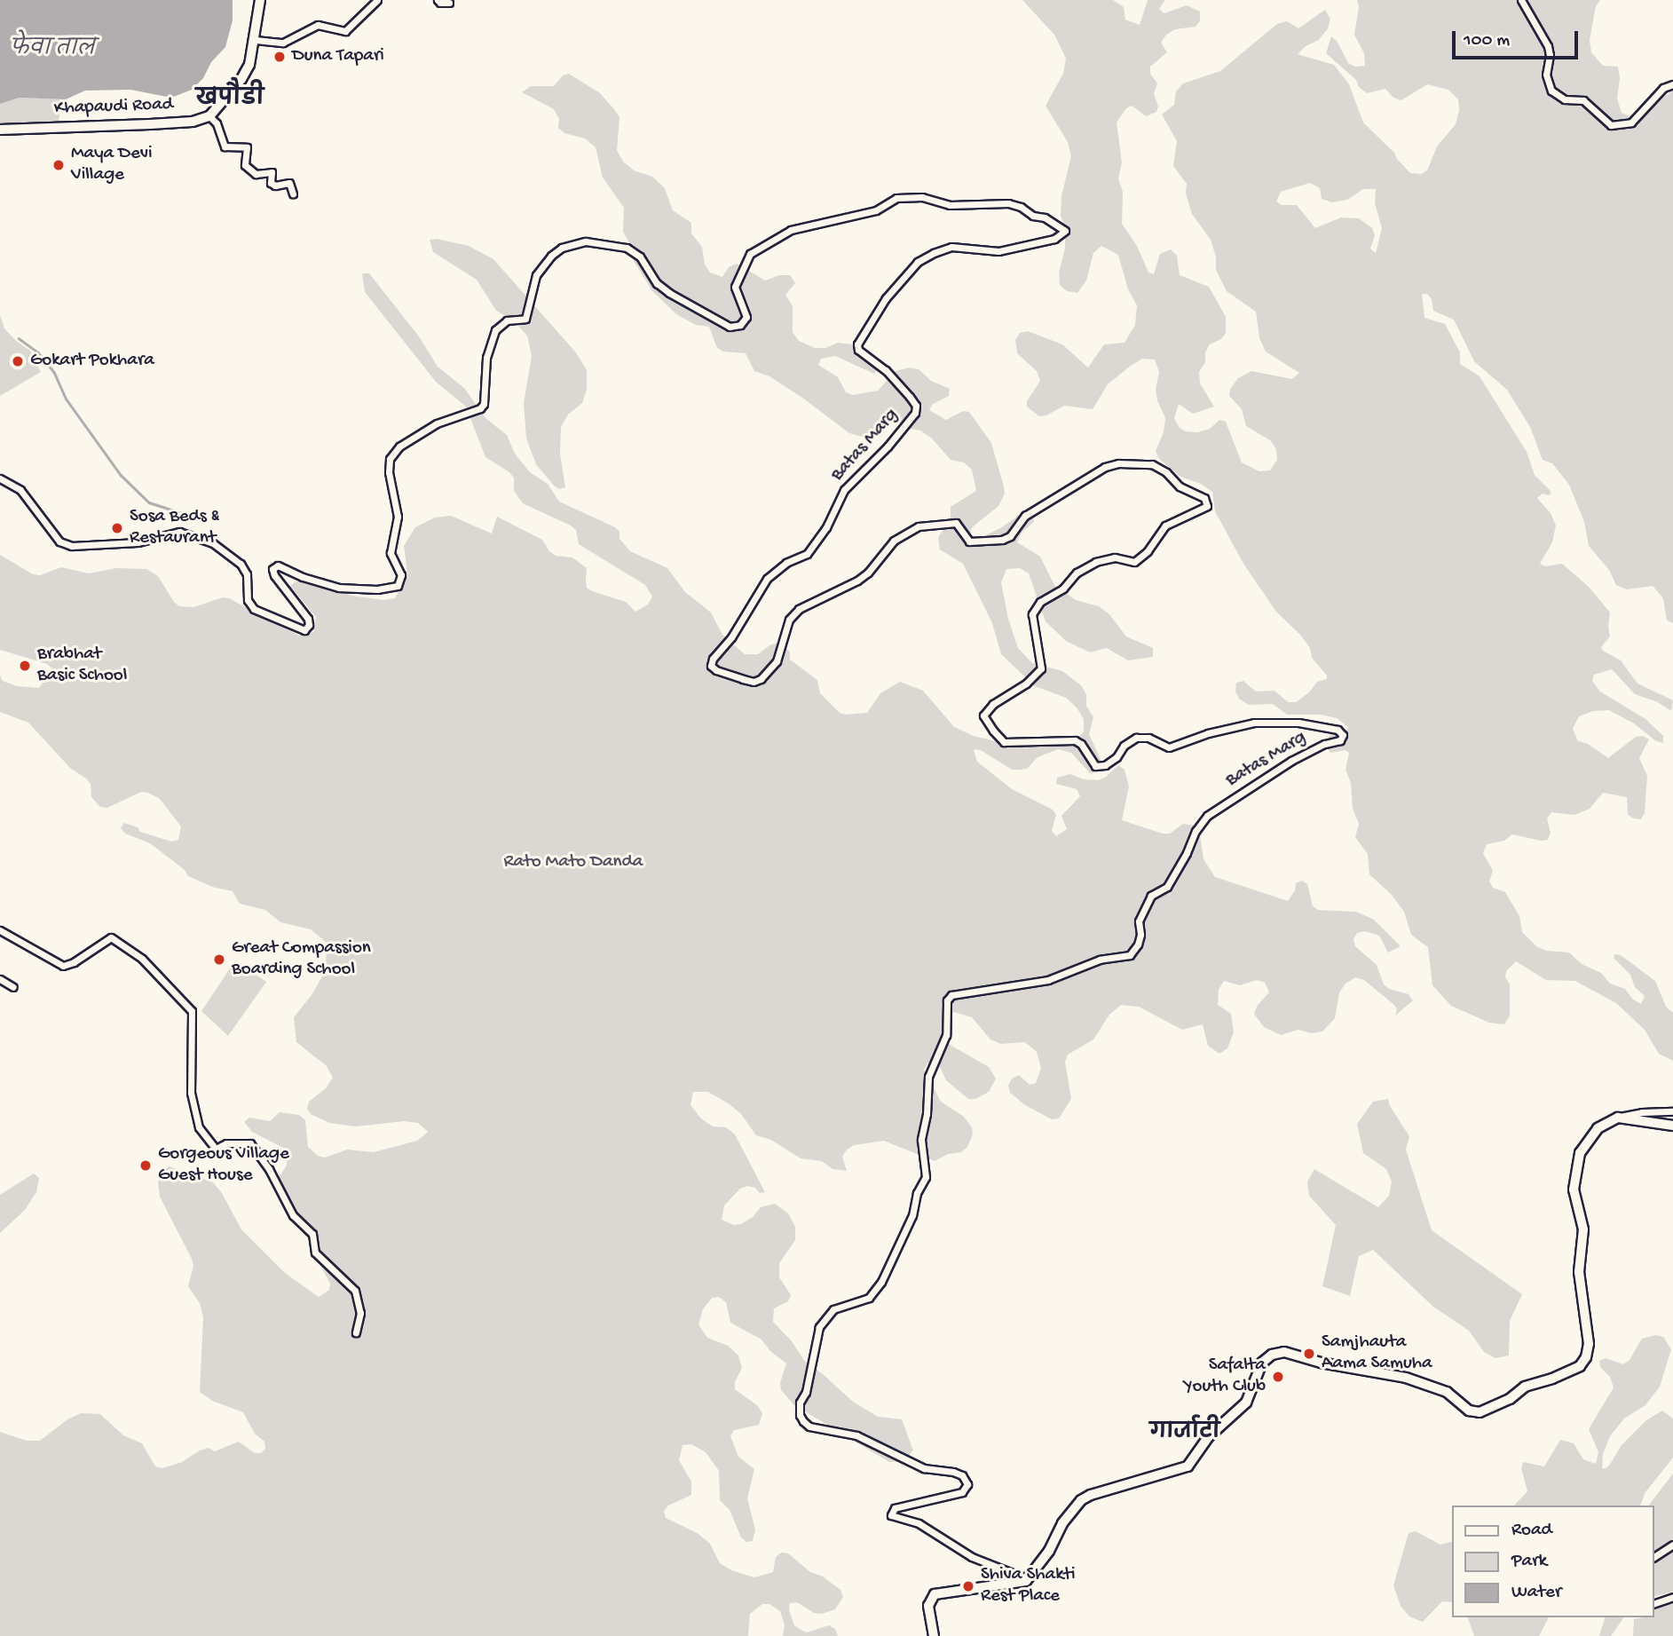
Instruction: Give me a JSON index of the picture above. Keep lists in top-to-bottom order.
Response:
{
  "streets": {
    "street": ["Khapaudi Road", "Batas Marg"]
  },
  "districts": ["खपौडी", "गार्जाटी"],
  "water": ["फेवा ताल"],
  "parks": ["Rato Mato Danda"],
  "places": [
    "Duna Tapari",
    "Maya Devi Village",
    "Gokart Pokhara",
    "Sosa Beds & Restaurant",
    "Brabhat Basic School",
    "Great Compassion Boarding School",
    "Gorgeous Village Guest House",
    "Samjhauta Aama Samuha",
    "Safalta Youth Club",
    "Shiva Shakti Rest Place"
  ],
  "legend": ["Road", "Park", "Water"],
  "scale_bar": "100 m"
}
